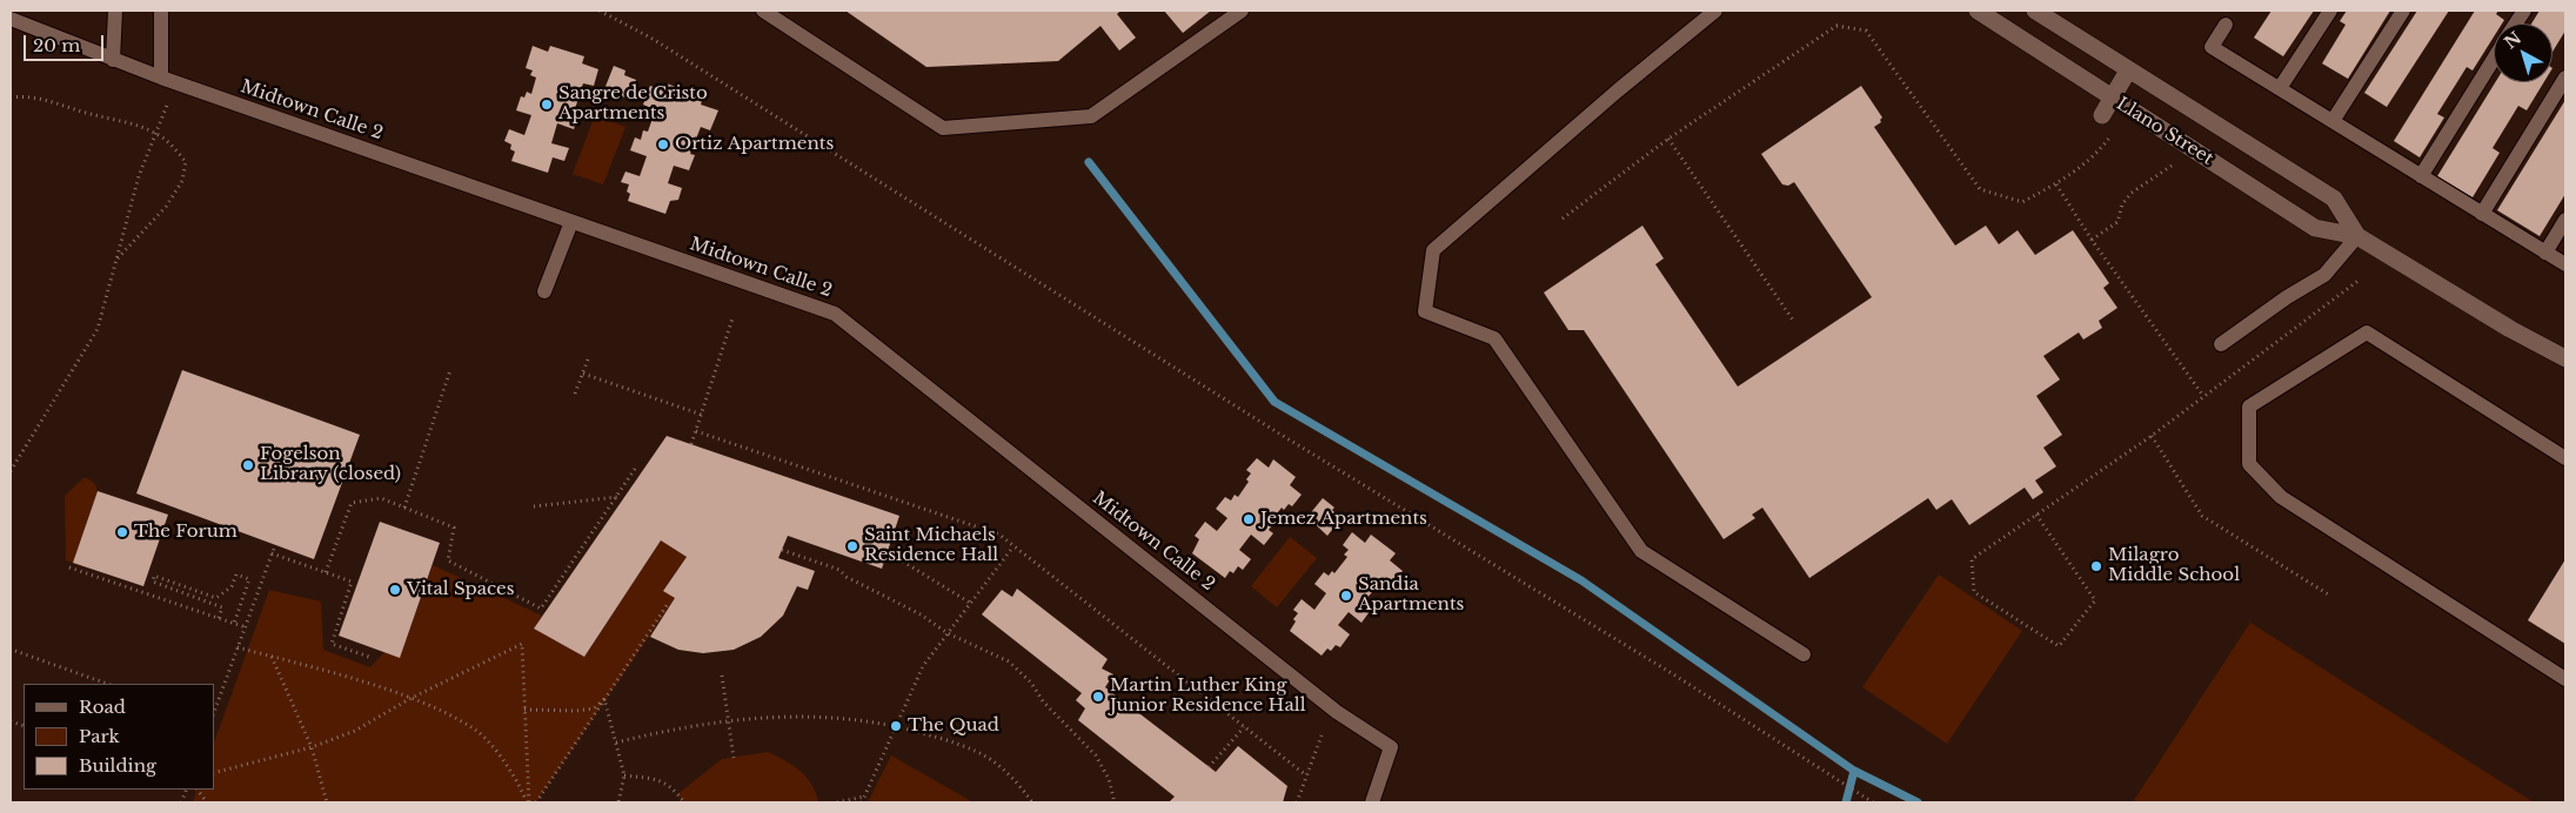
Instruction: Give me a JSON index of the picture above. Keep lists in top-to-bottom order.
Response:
{
  "streets": {
    "street": ["Llano Street"],
    "lane": ["Midtown Calle 2"]
  },
  "places": [
    "Sangre de Cristo Apartments",
    "Ortiz Apartments",
    "Fogelson Library (closed)",
    "Jemez Apartments",
    "The Forum",
    "Saint Michaels Residence Hall",
    "Milagro Middle School",
    "Vital Spaces",
    "Sandia Apartments",
    "Martin Luther King Junior Residence Hall",
    "The Quad"
  ],
  "legend": ["Road", "Park", "Building"],
  "scale_bar": "20 m",
  "north": "top left"
}
